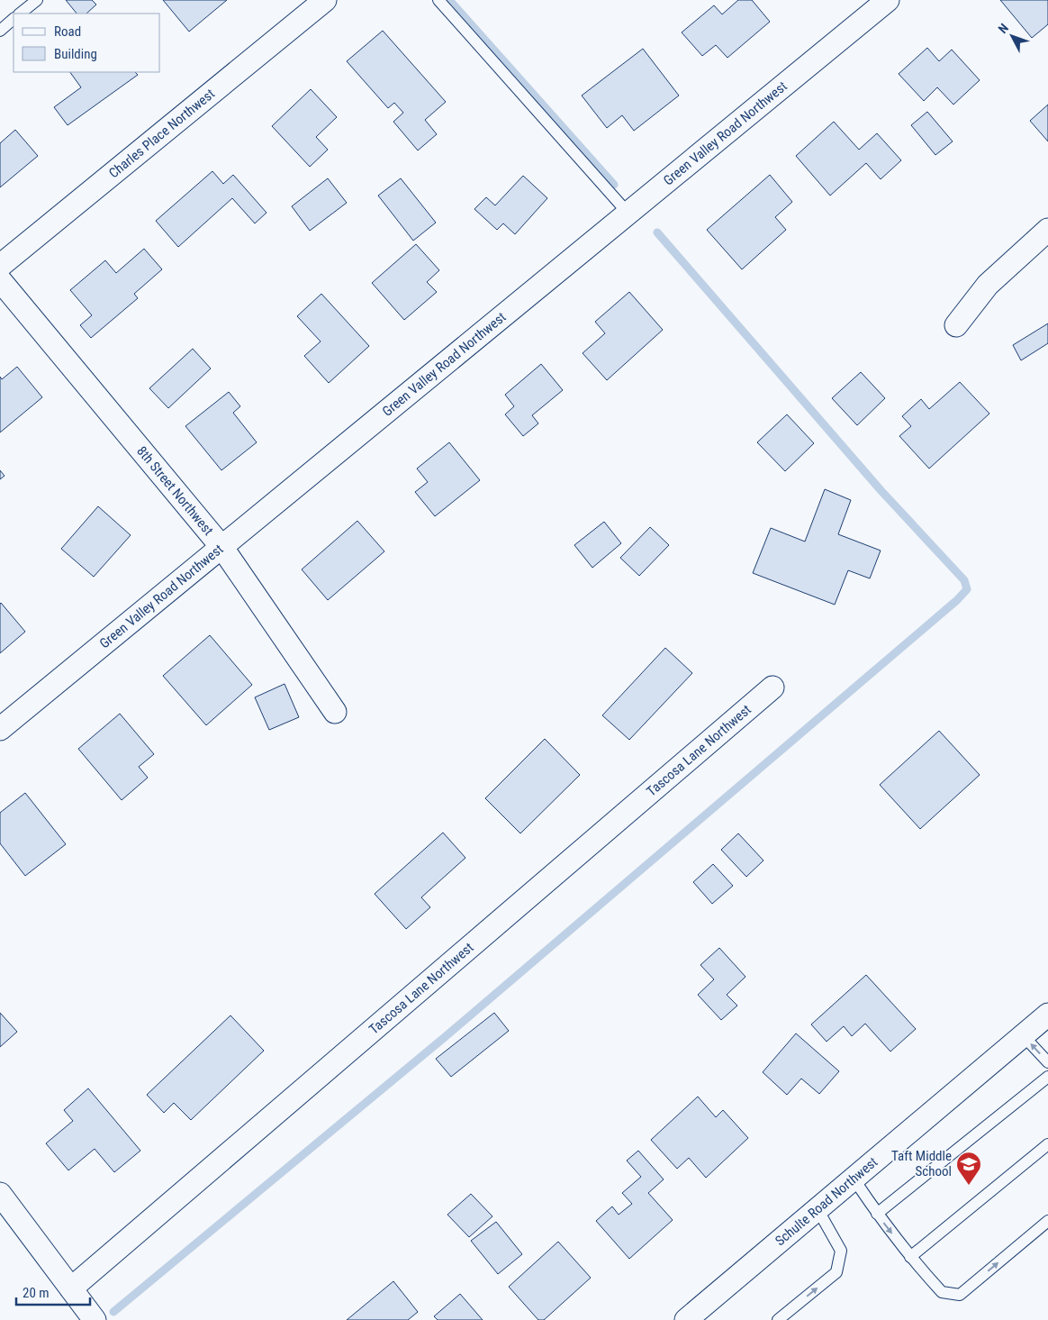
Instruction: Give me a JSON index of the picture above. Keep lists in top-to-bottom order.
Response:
{
  "streets": {
    "street": [
      "Charles Place Northwest",
      "Green Valley Road Northwest",
      "8th Street Northwest",
      "Tascosa Lane Northwest",
      "Schulte Road Northwest"
    ]
  },
  "crossings": [
    ["Green Valley Road Northwest", "8th Street Northwest"]
  ],
  "places": {
    "school or university": ["Taft Middle School"]
  },
  "legend": ["Road", "Building"],
  "scale_bar": "20 m",
  "north": "top left"
}
